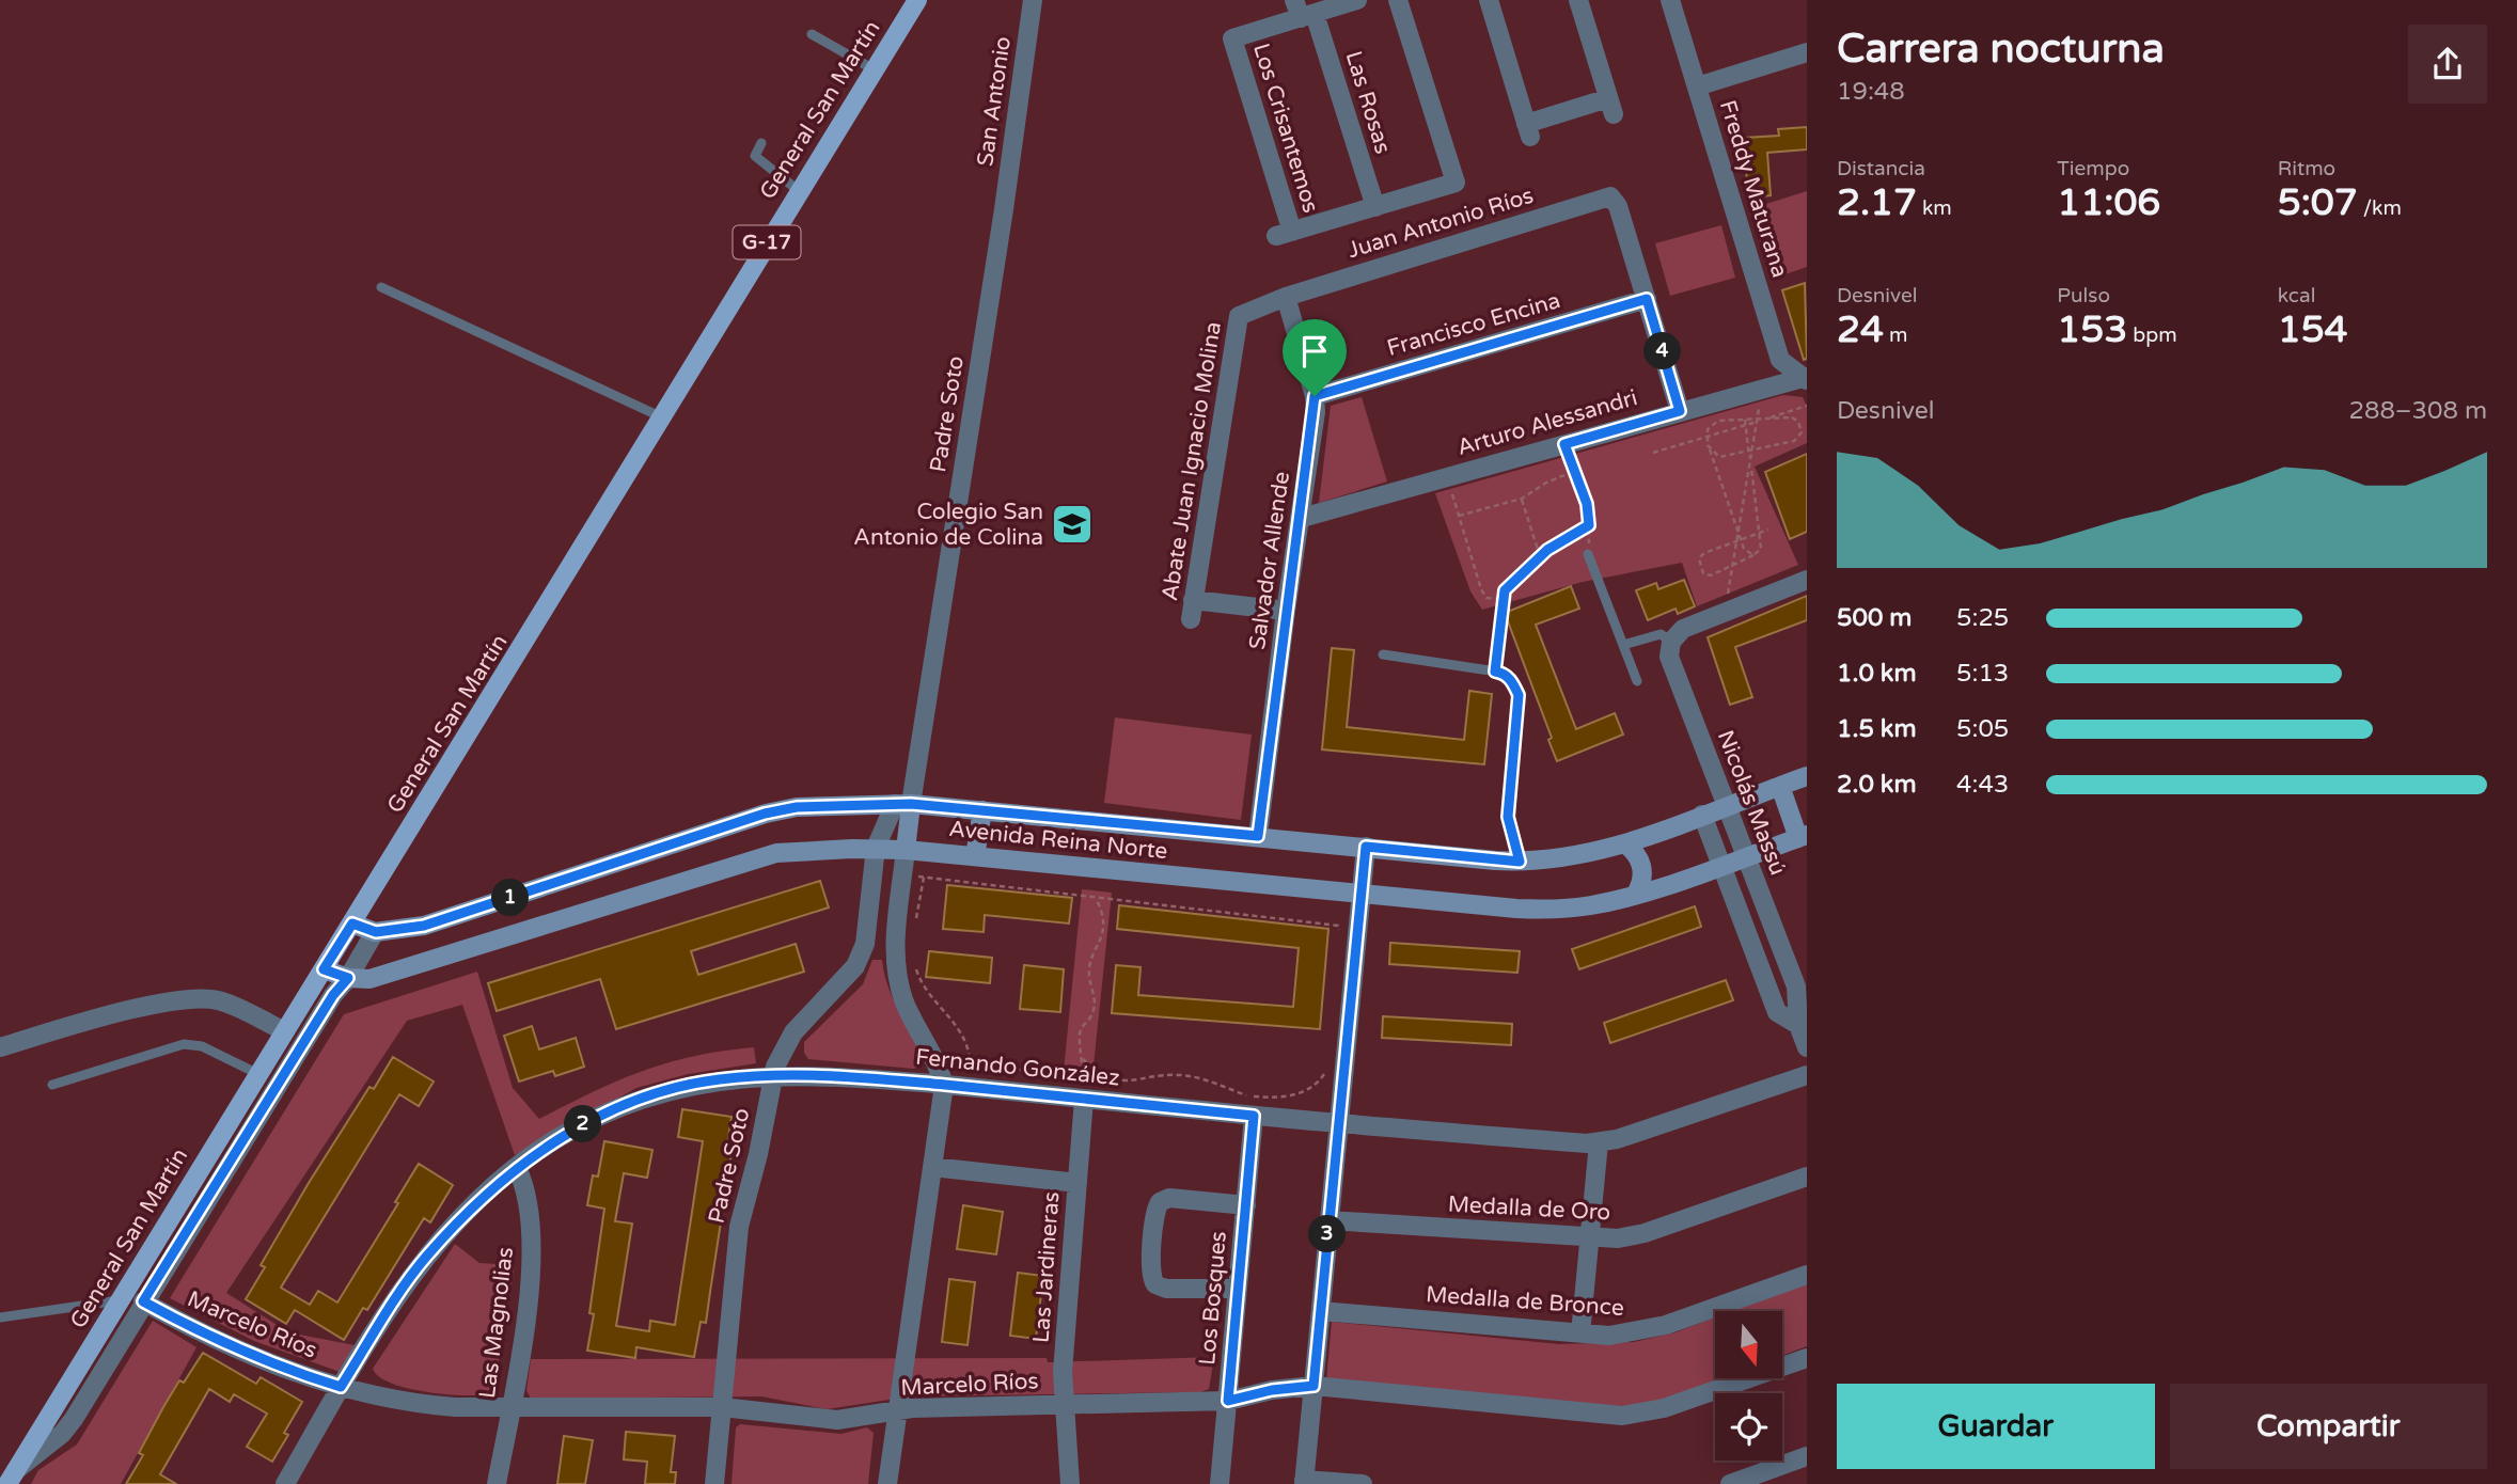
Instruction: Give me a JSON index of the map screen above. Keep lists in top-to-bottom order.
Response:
{
  "streets": {
    "main road": ["General San Martín", "G-17"],
    "street": [
      "San Antonio",
      "Las Rosas",
      "Los Crisantemos",
      "Freddy Maturana",
      "Juan Antonio Ríos",
      "Francisco Encina",
      "Padre Soto",
      "Arturo Alessandri",
      "Abate Juan Ignacio Molina",
      "Salvador Allende",
      "Nicolás Massú",
      "Avenida Reina Norte",
      "Fernando González",
      "Medalla de Oro",
      "Las Jardineras",
      "Los Bosques",
      "Medalla de Bronce",
      "Las Magnolias",
      "Marcelo Ríos"
    ]
  },
  "crossings": [
    ["San Antonio", "Padre Soto"],
    ["Las Rosas", "Los Crisantemos"],
    ["General San Martín", "Avenida Reina Norte"],
    ["General San Martín", "Marcelo Ríos"],
    ["Freddy Maturana", "Arturo Alessandri"],
    ["Juan Antonio Ríos", "Francisco Encina"],
    ["Juan Antonio Ríos", "Abate Juan Ignacio Molina"],
    ["Juan Antonio Ríos", "Salvador Allende"],
    ["Francisco Encina", "Salvador Allende"],
    ["Padre Soto", "Avenida Reina Norte"],
    ["Padre Soto", "Fernando González"],
    ["Padre Soto", "Marcelo Ríos"],
    ["Arturo Alessandri", "Salvador Allende"],
    ["Abate Juan Ignacio Molina", "Salvador Allende"],
    ["Salvador Allende", "Avenida Reina Norte"],
    ["Nicolás Massú", "Avenida Reina Norte"],
    ["Fernando González", "Las Jardineras"],
    ["Fernando González", "Los Bosques"],
    ["Fernando González", "Las Magnolias"],
    ["Fernando González", "Marcelo Ríos"],
    ["Las Jardineras", "Marcelo Ríos"],
    ["Los Bosques", "Marcelo Ríos"],
    ["Las Magnolias", "Marcelo Ríos"]
  ],
  "places": {
    "school or university": ["Colegio San Antonio de Colina"]
  },
  "north": "bottom",
  "page": {
    "heading": ["Carrera nocturna", "19:48"],
    "stats": [
      ["Distancia", "2.17 km"],
      ["Tiempo", "11:06"],
      ["Ritmo", "5:07 /km"],
      ["Desnivel", "24 m"],
      ["Pulso", "153 bpm"],
      ["kcal", "154"]
    ],
    "pins": [
      "4",
      "1",
      "2",
      "3"
    ],
    "chart": ["Desnivel", "288–308 m"],
    "list": [
      {
        "name": "500 m",
        "note": "5:25"
      },
      {
        "name": "1.0 km",
        "note": "5:13"
      },
      {
        "name": "1.5 km",
        "note": "5:05"
      },
      {
        "name": "2.0 km",
        "note": "4:43"
      }
    ],
    "buttons": ["Guardar", "Compartir"]
  }
}
